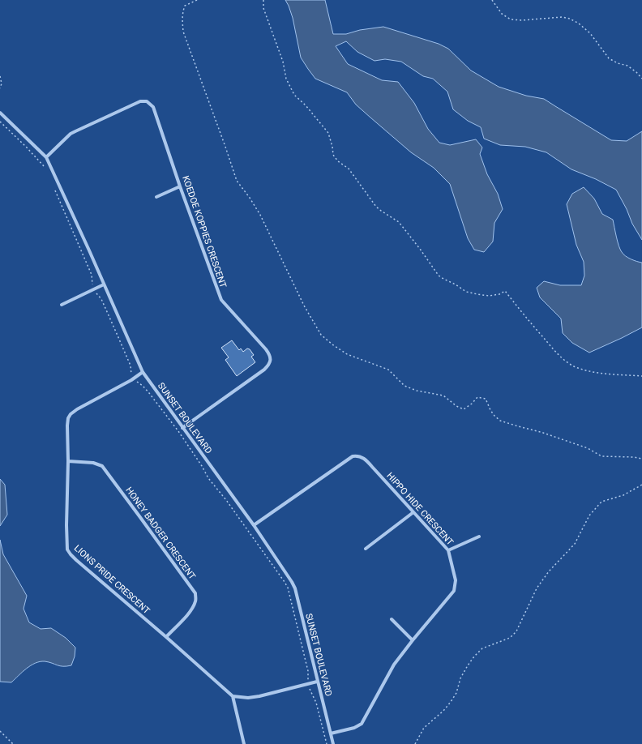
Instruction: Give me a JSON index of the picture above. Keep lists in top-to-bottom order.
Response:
{
  "streets": {
    "street": [
      "KOEDOE KOPPIES CRESCENT",
      "SUNSET BOULEVARD",
      "HIPPO HIDE CRESCENT",
      "HONEY BADGER CRESCENT",
      "LIONS PRIDE CRESCENT"
    ]
  },
  "crossings": [
    ["KOEDOE KOPPIES CRESCENT", "SUNSET BOULEVARD"],
    ["SUNSET BOULEVARD", "HIPPO HIDE CRESCENT"],
    ["SUNSET BOULEVARD", "LIONS PRIDE CRESCENT"],
    ["HONEY BADGER CRESCENT", "LIONS PRIDE CRESCENT"]
  ]
}
